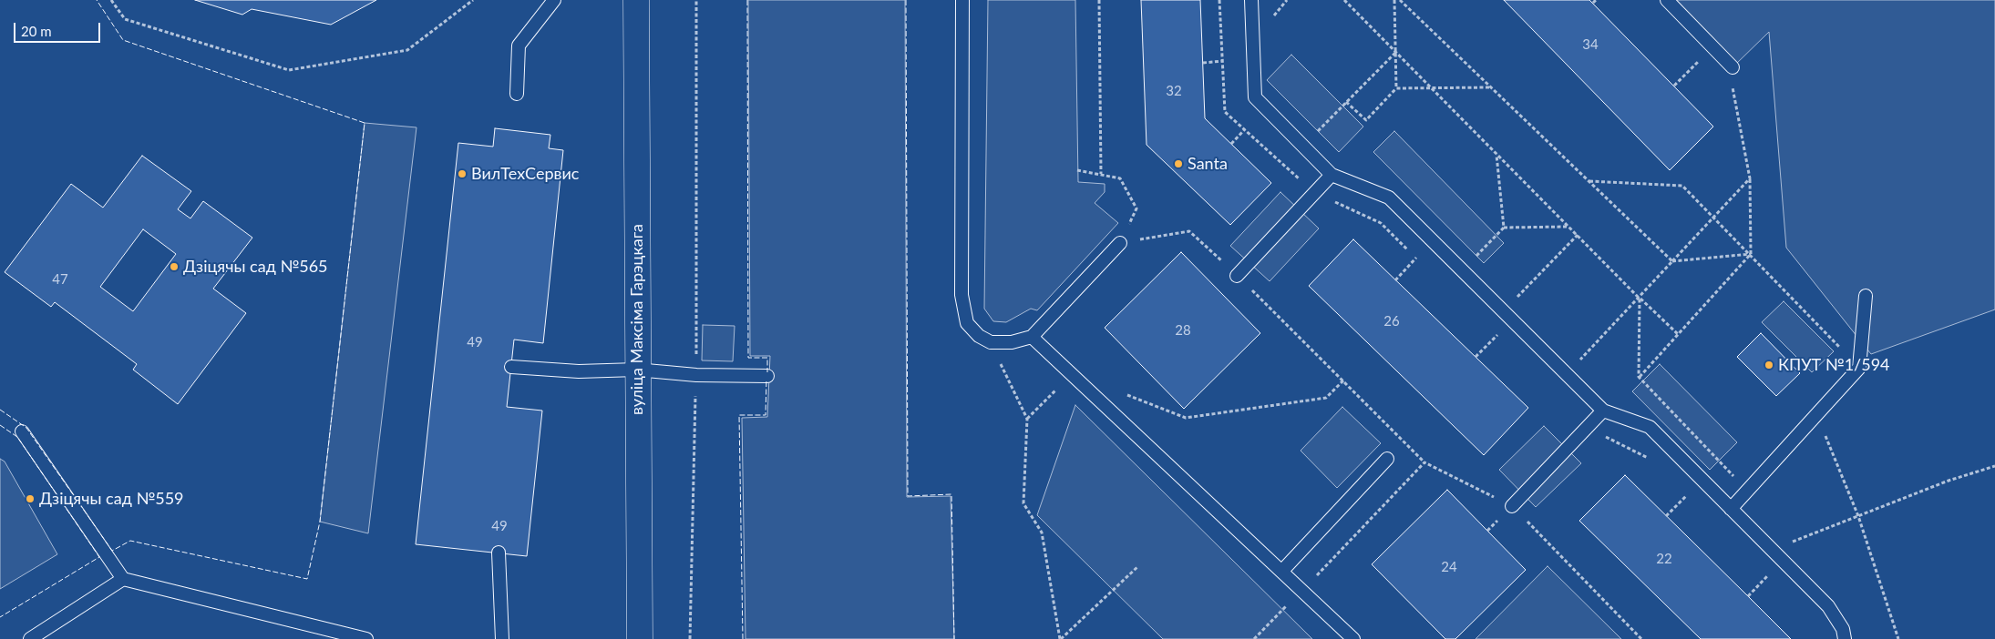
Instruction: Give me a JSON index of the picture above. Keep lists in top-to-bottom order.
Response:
{
  "streets": {
    "main road": ["вуліца Максіма Гарэцкага"]
  },
  "places": [
    "Santa",
    "ВилТехСервис",
    "Дзіцячы сад №565",
    "КПУТ №1/594",
    "Дзіцячы сад №559"
  ],
  "house_numbers": [
    "34",
    "32",
    "47",
    "26",
    "28",
    "49",
    "49",
    "22",
    "24"
  ],
  "scale_bar": "20 m"
}
